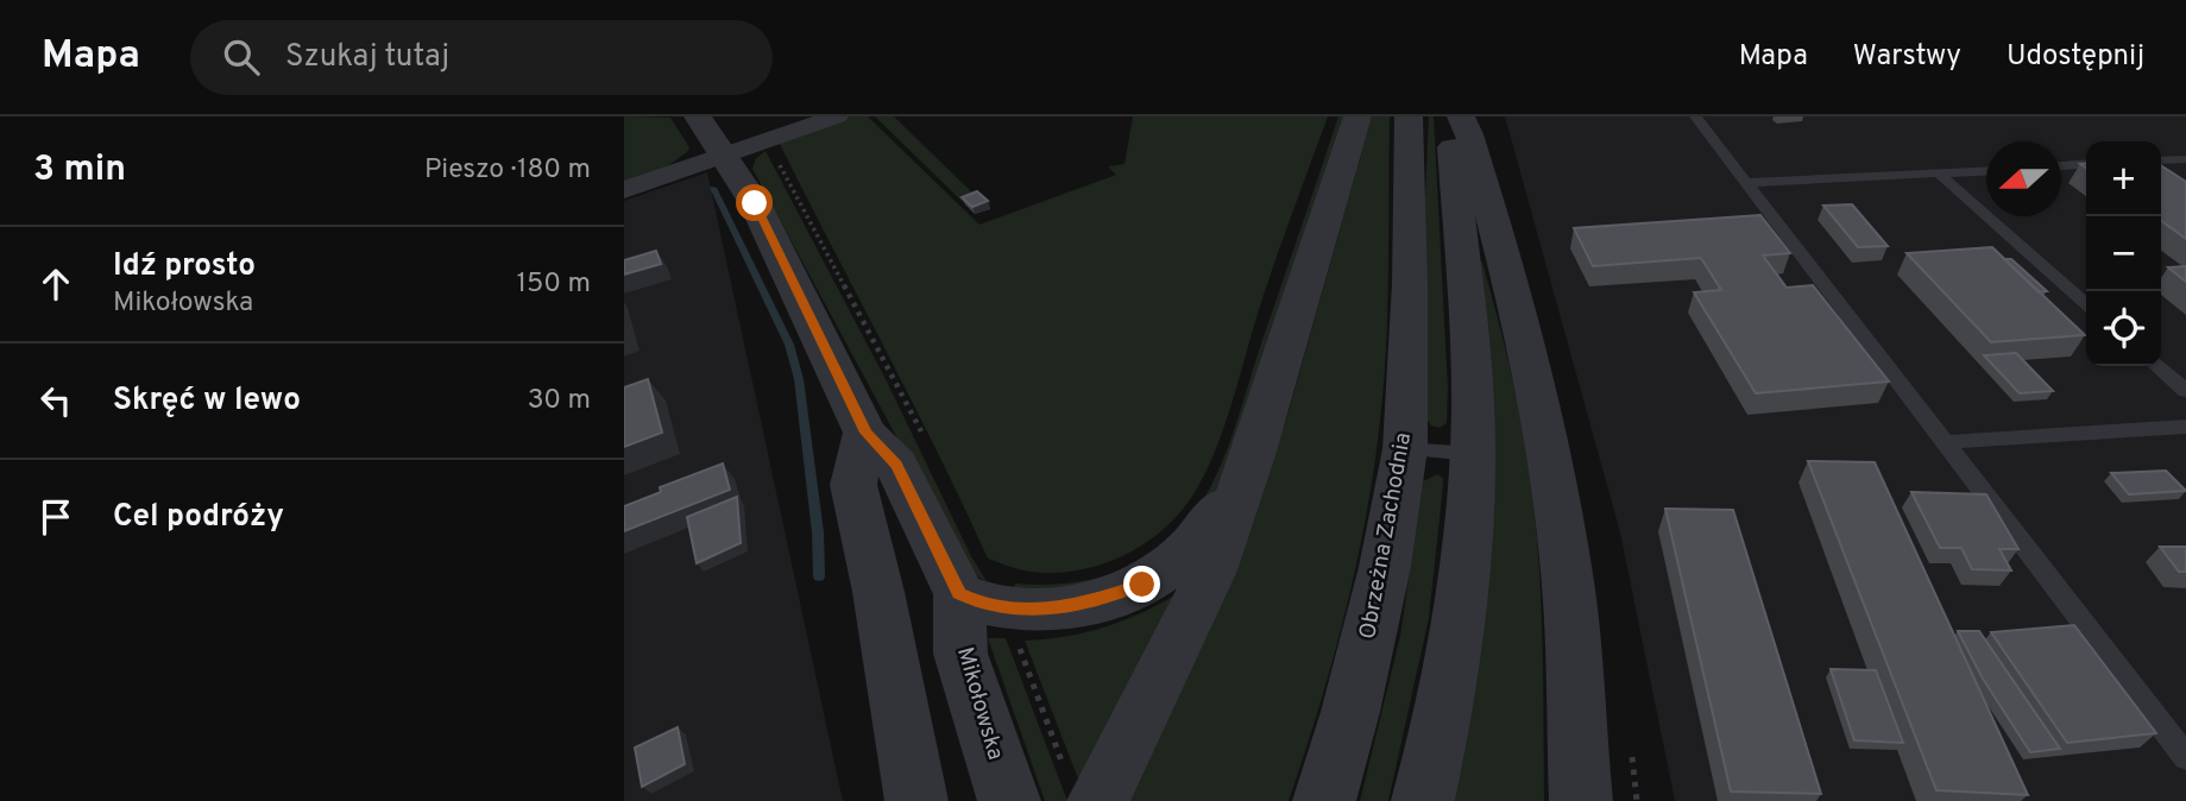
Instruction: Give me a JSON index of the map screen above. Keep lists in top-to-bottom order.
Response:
{
  "streets": {
    "street": ["Obrzeżna Zachodnia", "Mikołowska"]
  },
  "north": "left",
  "page": {
    "header": "Mapa",
    "search": "Szukaj tutaj",
    "nav": ["Mapa", "Warstwy", "Udostępnij"],
    "heading": ["3 min", "Pieszo · 180 m"],
    "map_buttons": ["+", "−"],
    "list": [
      ["Idź prosto", "Mikołowska", "150 m"],
      ["Skręć w lewo", "30 m"],
      "Cel podróży"
    ]
  }
}
